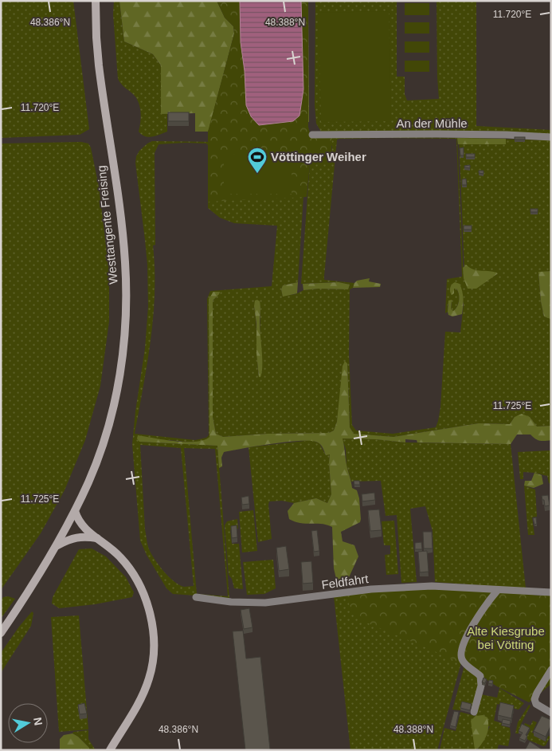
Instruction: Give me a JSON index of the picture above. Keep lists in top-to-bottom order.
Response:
{
  "streets": {
    "main road": ["Westtangente Freising"],
    "street": ["An der Mühle", "Feldfahrt"]
  },
  "parks": ["Alte Kiesgrube bei Vötting"],
  "places": {
    "sports": ["Vöttinger Weiher"]
  },
  "north": "right",
  "coordinates": [
    "11.720°E",
    "48.388°N",
    "48.386°N",
    "11.725°E"
  ]
}
